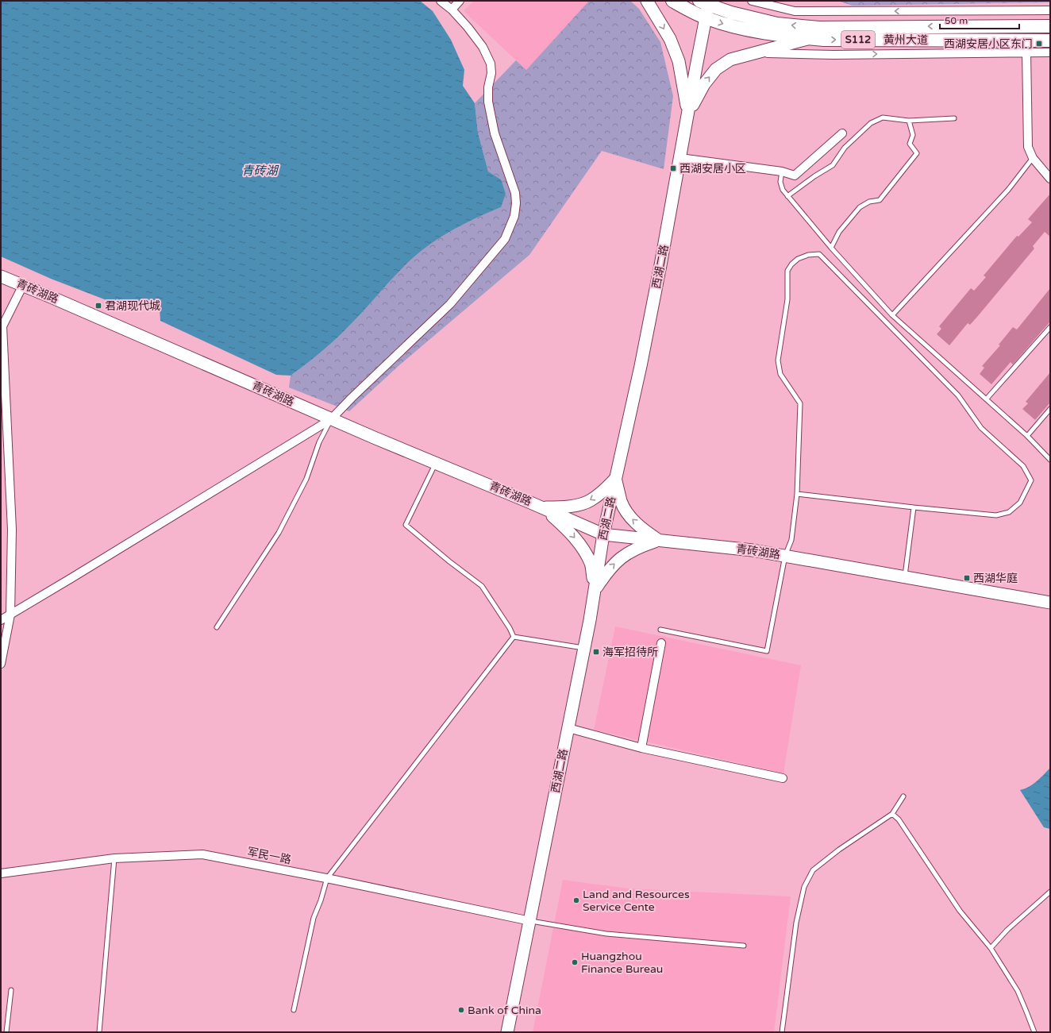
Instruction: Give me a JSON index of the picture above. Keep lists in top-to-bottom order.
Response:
{
  "streets": {
    "main road": [
      "S112",
      "黄州大道",
      "西湖二路",
      "青砖湖路"
    ],
    "street": ["军民一路"]
  },
  "crossings": [
    ["黄州大道", "西湖二路"],
    ["西湖二路", "青砖湖路"],
    ["西湖二路", "军民一路"]
  ],
  "water": ["青砖湖"],
  "places": {
    "transit": [
      "西湖安居小区东门",
      "西湖安居小区",
      "君湖现代城",
      "西湖华庭",
      "海军招待所"
    ],
    "other": ["Land and Resources Service Cente", "Huangzhou Finance Bureau", "Bank of China"]
  },
  "scale_bar": "50 m"
}
